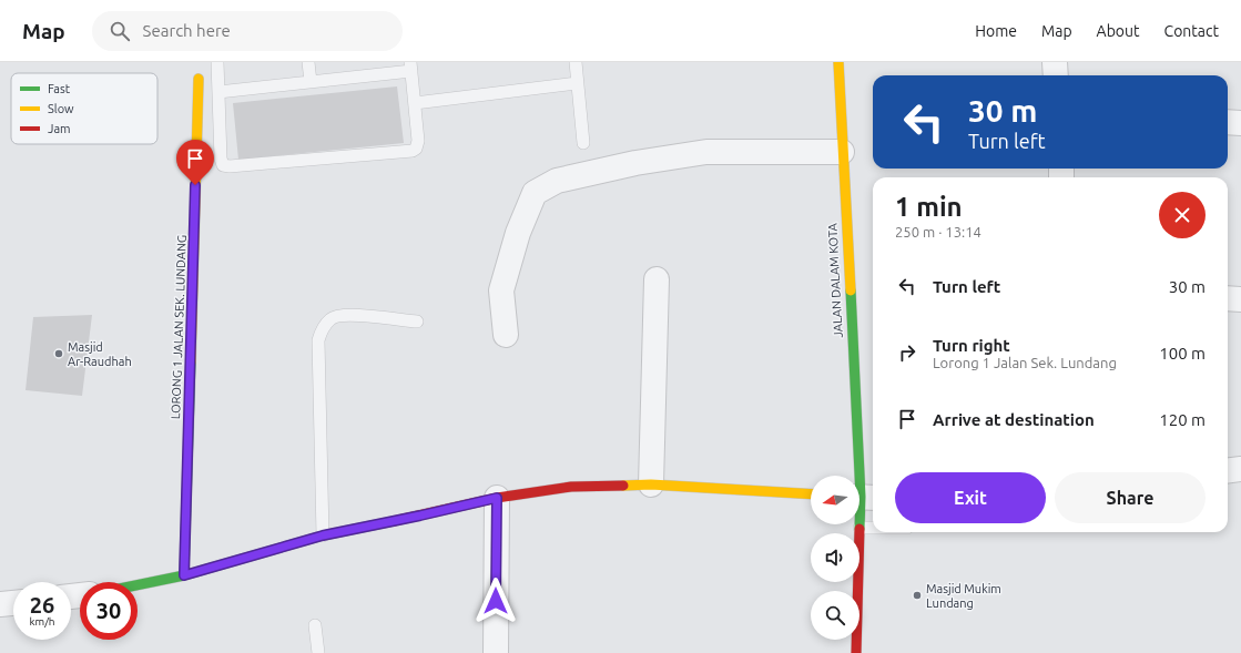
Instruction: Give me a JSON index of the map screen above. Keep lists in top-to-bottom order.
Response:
{
  "streets": {
    "street": ["JALAN DALAM KOTA", "LORONG 1 JALAN SEK. LUNDANG"]
  },
  "places": ["Masjid Ar-Raudhah", "Masjid Mukim Lundang"],
  "legend": ["Fast", "Slow", "Jam"],
  "north": "left",
  "page": {
    "header": "Map",
    "search": "Search here",
    "nav": [
      "Home",
      "Map",
      "About",
      "Contact"
    ],
    "turn": ["30 m", "Turn left"],
    "heading": ["1 min", "250 m · 13:14"],
    "list": [
      {
        "name": "Turn left",
        "value": "30 m"
      },
      {
        "name": "Turn right",
        "note": "Lorong 1 Jalan Sek. Lundang",
        "value": "100 m"
      },
      {
        "name": "Arrive at destination",
        "value": "120 m"
      }
    ],
    "buttons": ["Exit", "Share"],
    "speed": "26 km/h",
    "limit": "30"
  }
}
